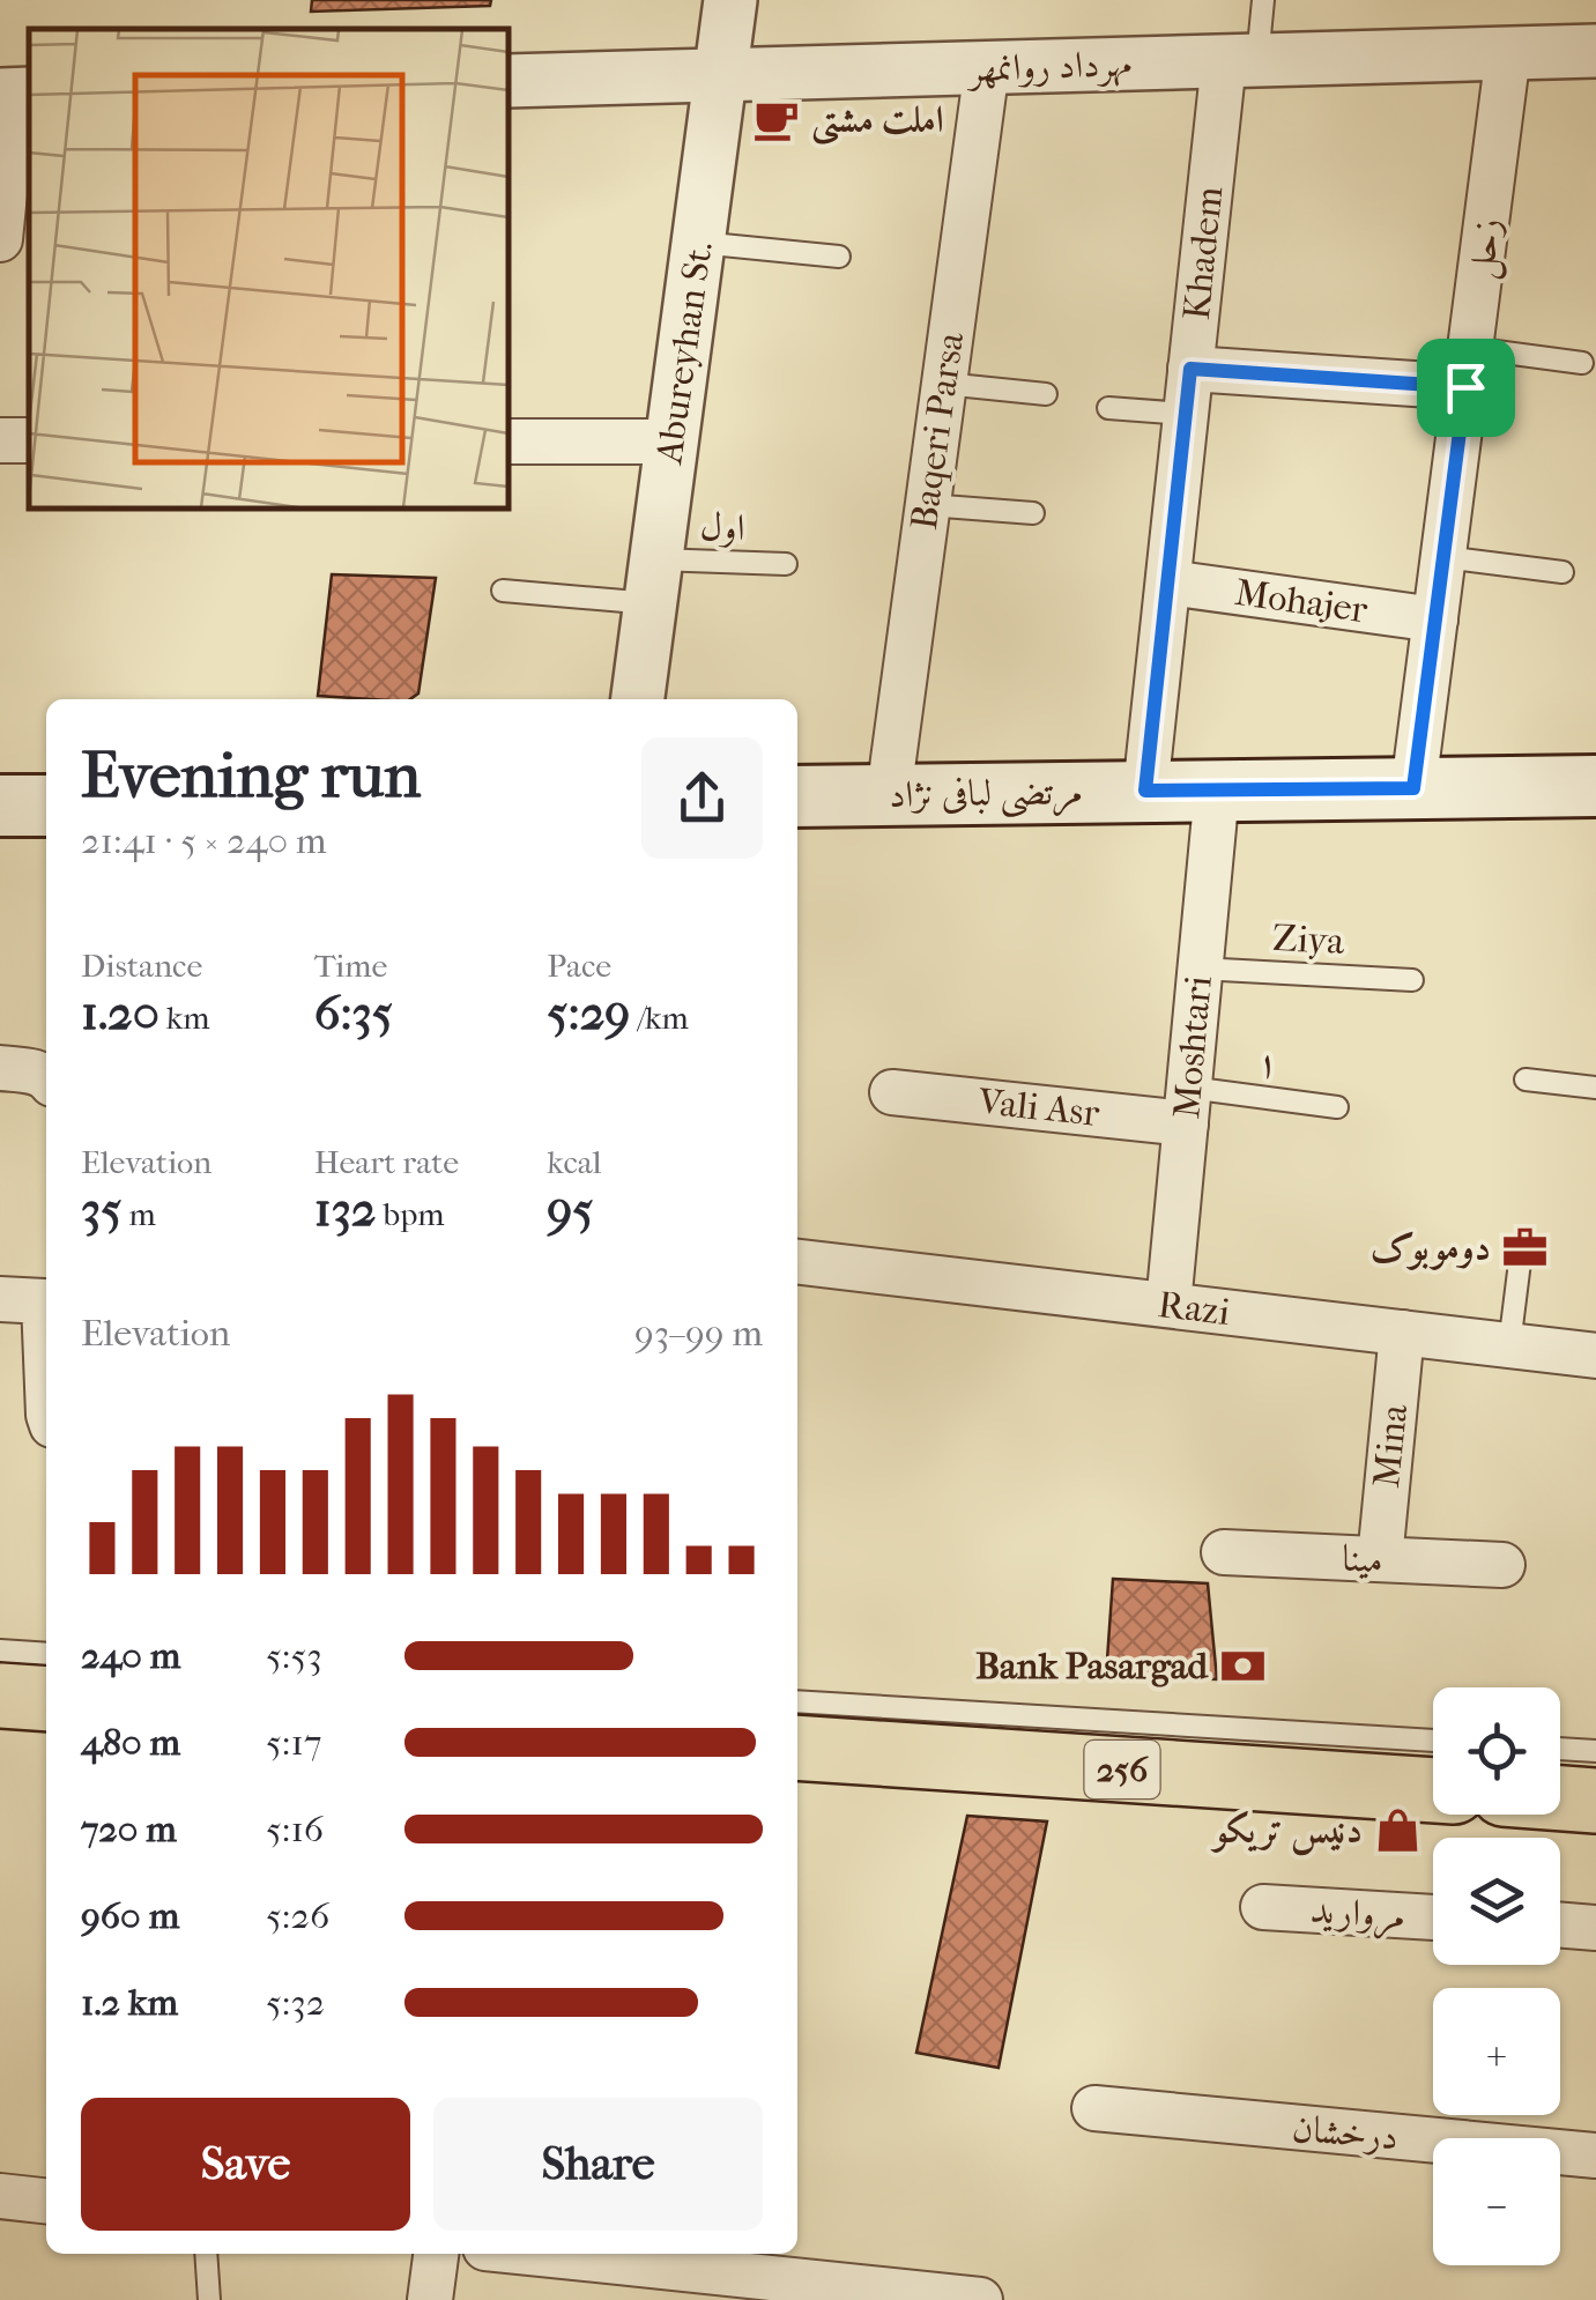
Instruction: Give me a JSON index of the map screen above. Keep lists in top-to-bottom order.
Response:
{
  "streets": {
    "main road": ["مرتضی لبافی نژاد", "256"],
    "street": [
      "مهرداد روانمهر",
      "زحل",
      "Khadem",
      "Abureyhan St.",
      "Baqeri Parsa",
      "Mohajer",
      "Moshtari",
      "Vali Asr",
      "Razi",
      "Mina",
      "مینا",
      "مروارید",
      "درخشان"
    ],
    "lane": ["اول", "Ziya", "۱"]
  },
  "crossings": [
    ["مهرداد روانمهر", "زحل"],
    ["مهرداد روانمهر", "Khadem"],
    ["مهرداد روانمهر", "Abureyhan St."],
    ["مهرداد روانمهر", "Baqeri Parsa"],
    ["زحل", "Mohajer"],
    ["زحل", "مرتضی لبافی نژاد"],
    ["Khadem", "Mohajer"],
    ["Khadem", "مرتضی لبافی نژاد"],
    ["Abureyhan St.", "اول"],
    ["Baqeri Parsa", "مرتضی لبافی نژاد"],
    ["مرتضی لبافی نژاد", "Moshtari"],
    ["Ziya", "Moshtari"],
    ["Moshtari", "۱"],
    ["Moshtari", "Vali Asr"],
    ["Moshtari", "Razi"],
    ["۱", "Vali Asr"],
    ["Razi", "Mina"],
    ["Mina", "مینا"]
  ],
  "places": {
    "cafe": ["املت مشتی"],
    "office": ["دوموبوک"],
    "bank": ["Bank Pasargad"],
    "shop": ["دنیس تریکو"]
  },
  "page": {
    "heading": ["Evening run", "21:41 · 5 × 240 m"],
    "stats": [
      ["Distance", "1.20 km"],
      ["Time", "6:35"],
      ["Pace", "5:29 /km"],
      ["Elevation", "35 m"],
      ["Heart rate", "132 bpm"],
      ["kcal", "95"]
    ],
    "chart": ["Elevation", "93–99 m"],
    "list": [
      {
        "name": "240 m",
        "note": "5:53"
      },
      {
        "name": "480 m",
        "note": "5:17"
      },
      {
        "name": "720 m",
        "note": "5:16"
      },
      {
        "name": "960 m",
        "note": "5:26"
      },
      {
        "name": "1.2 km",
        "note": "5:32"
      }
    ],
    "map_buttons": ["+", "−"],
    "buttons": ["Save", "Share"]
  }
}
